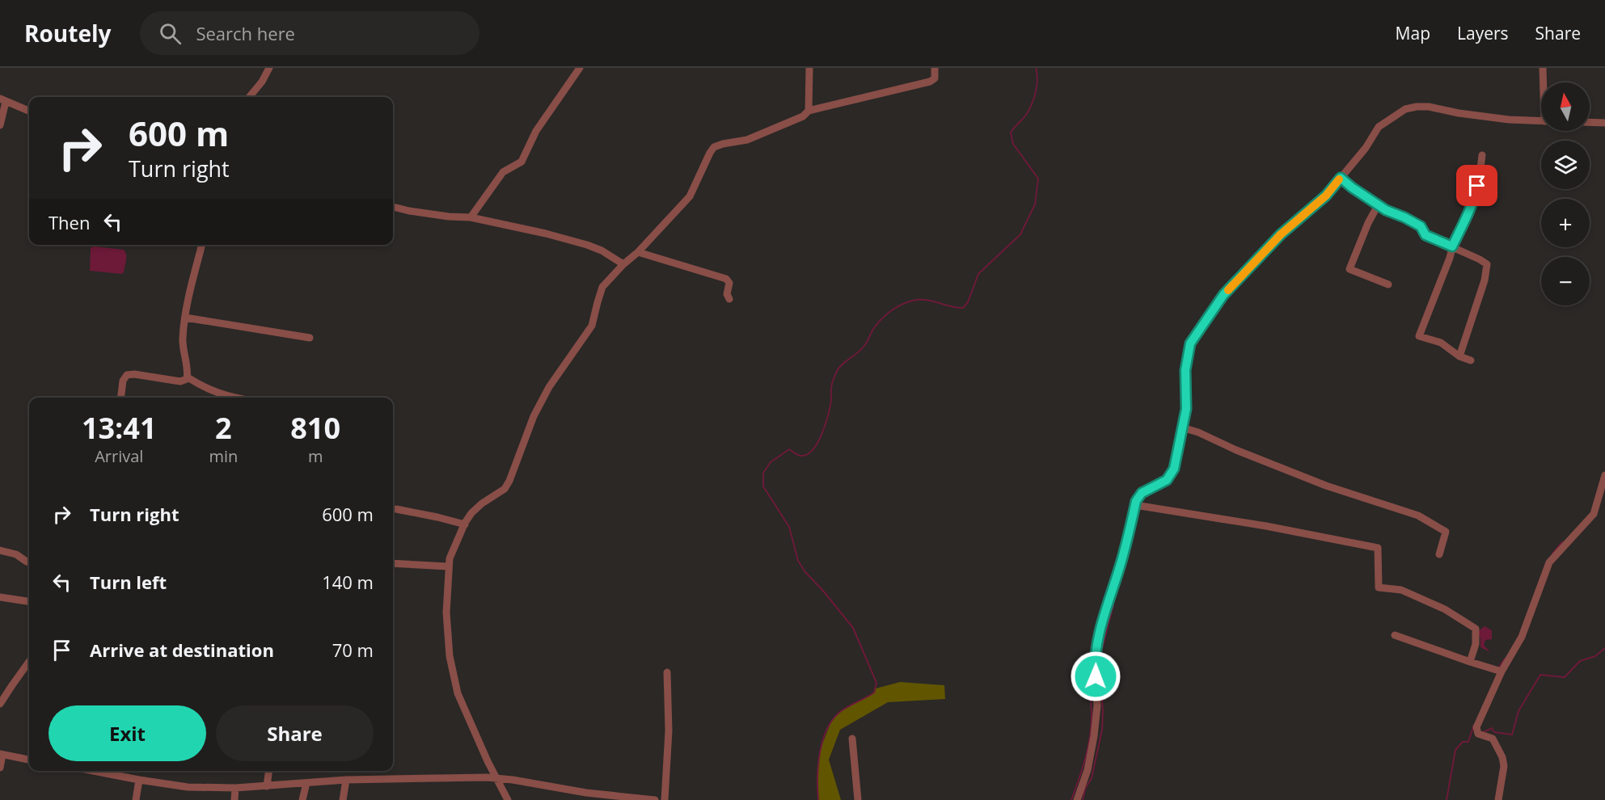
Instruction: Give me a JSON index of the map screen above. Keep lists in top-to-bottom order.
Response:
{
  "north": "top",
  "page": {
    "header": "Routely",
    "search": "Search here",
    "nav": ["Map", "Layers", "Share"],
    "map_buttons": ["+", "−"],
    "turn": ["600 m", "Turn right"],
    "then": "Then",
    "eta": [
      "13:41",
      "Arrival",
      "2",
      "min",
      "810",
      "m"
    ],
    "list": [
      {
        "name": "Turn right",
        "value": "600 m"
      },
      {
        "name": "Turn left",
        "value": "140 m"
      },
      {
        "name": "Arrive at destination",
        "value": "70 m"
      }
    ],
    "buttons": ["Exit", "Share"]
  }
}
